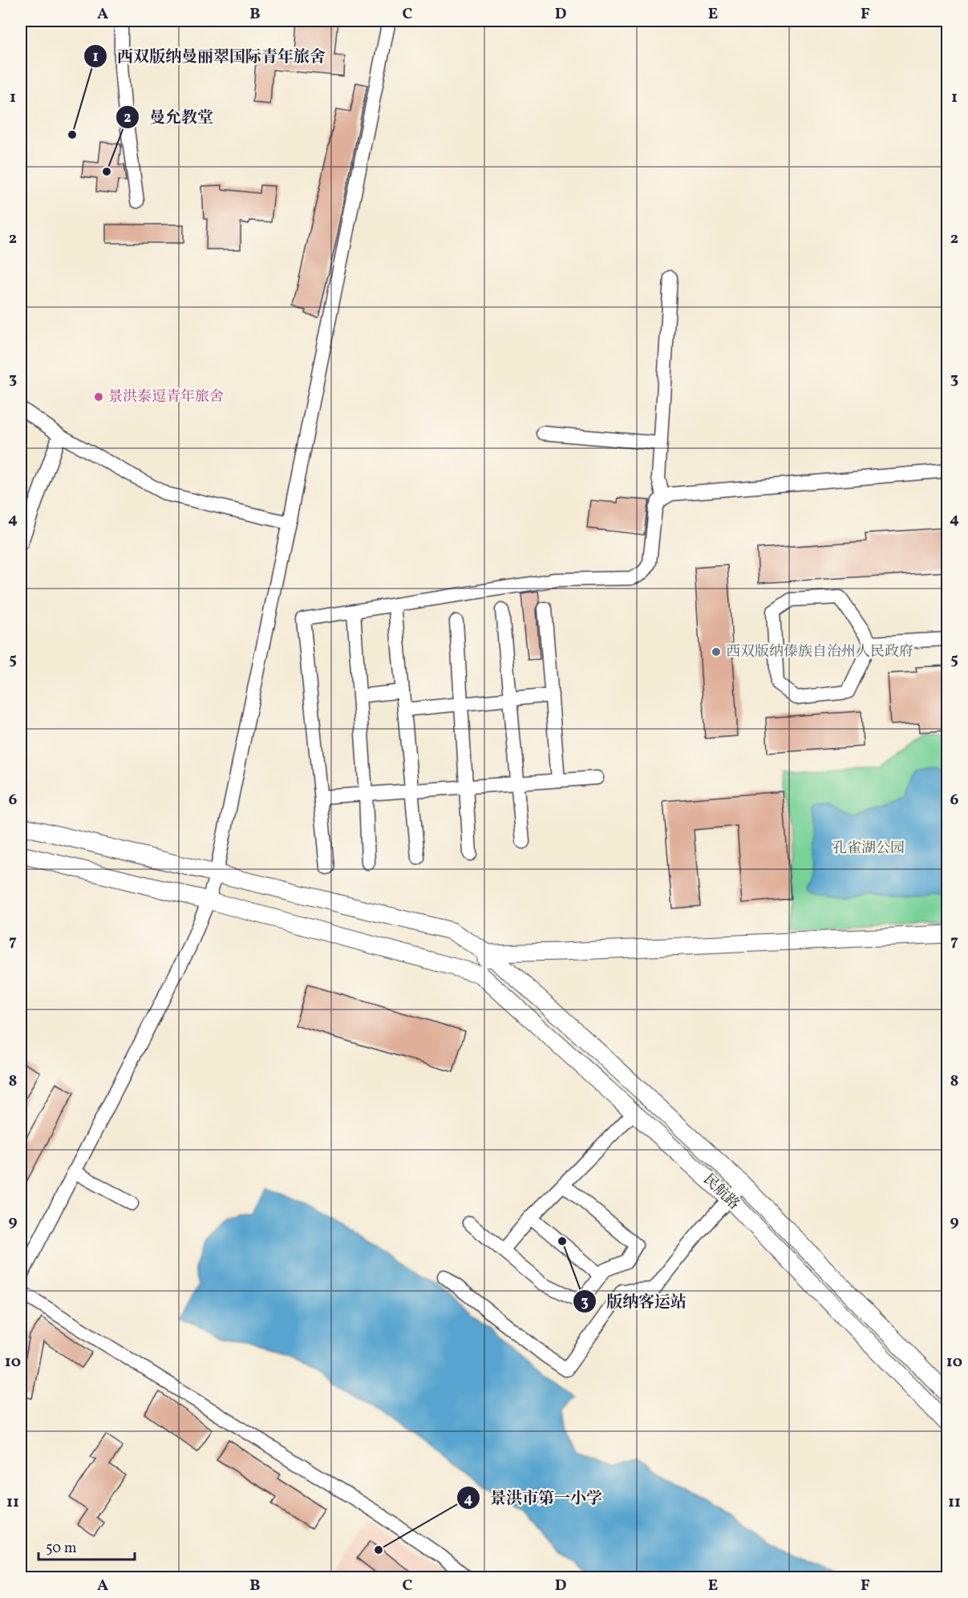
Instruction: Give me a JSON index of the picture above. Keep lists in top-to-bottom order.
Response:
{
  "streets": {
    "main road": ["民航路"]
  },
  "parks": ["孔雀湖公园"],
  "places": [
    "西双版纳曼丽翠国际青年旅舍",
    "曼允教堂",
    "景洪泰逗青年旅舍",
    "西双版纳傣族自治州人民政府",
    "版纳客运站",
    "景洪市第一小学"
  ],
  "scale_bar": "50 m",
  "grid": {
    "columns": [
      "A",
      "B",
      "C",
      "D",
      "E",
      "F"
    ],
    "rows": [
      "1",
      "2",
      "3",
      "4",
      "5",
      "6",
      "7",
      "8",
      "9",
      "10",
      "11"
    ]
  }
}
